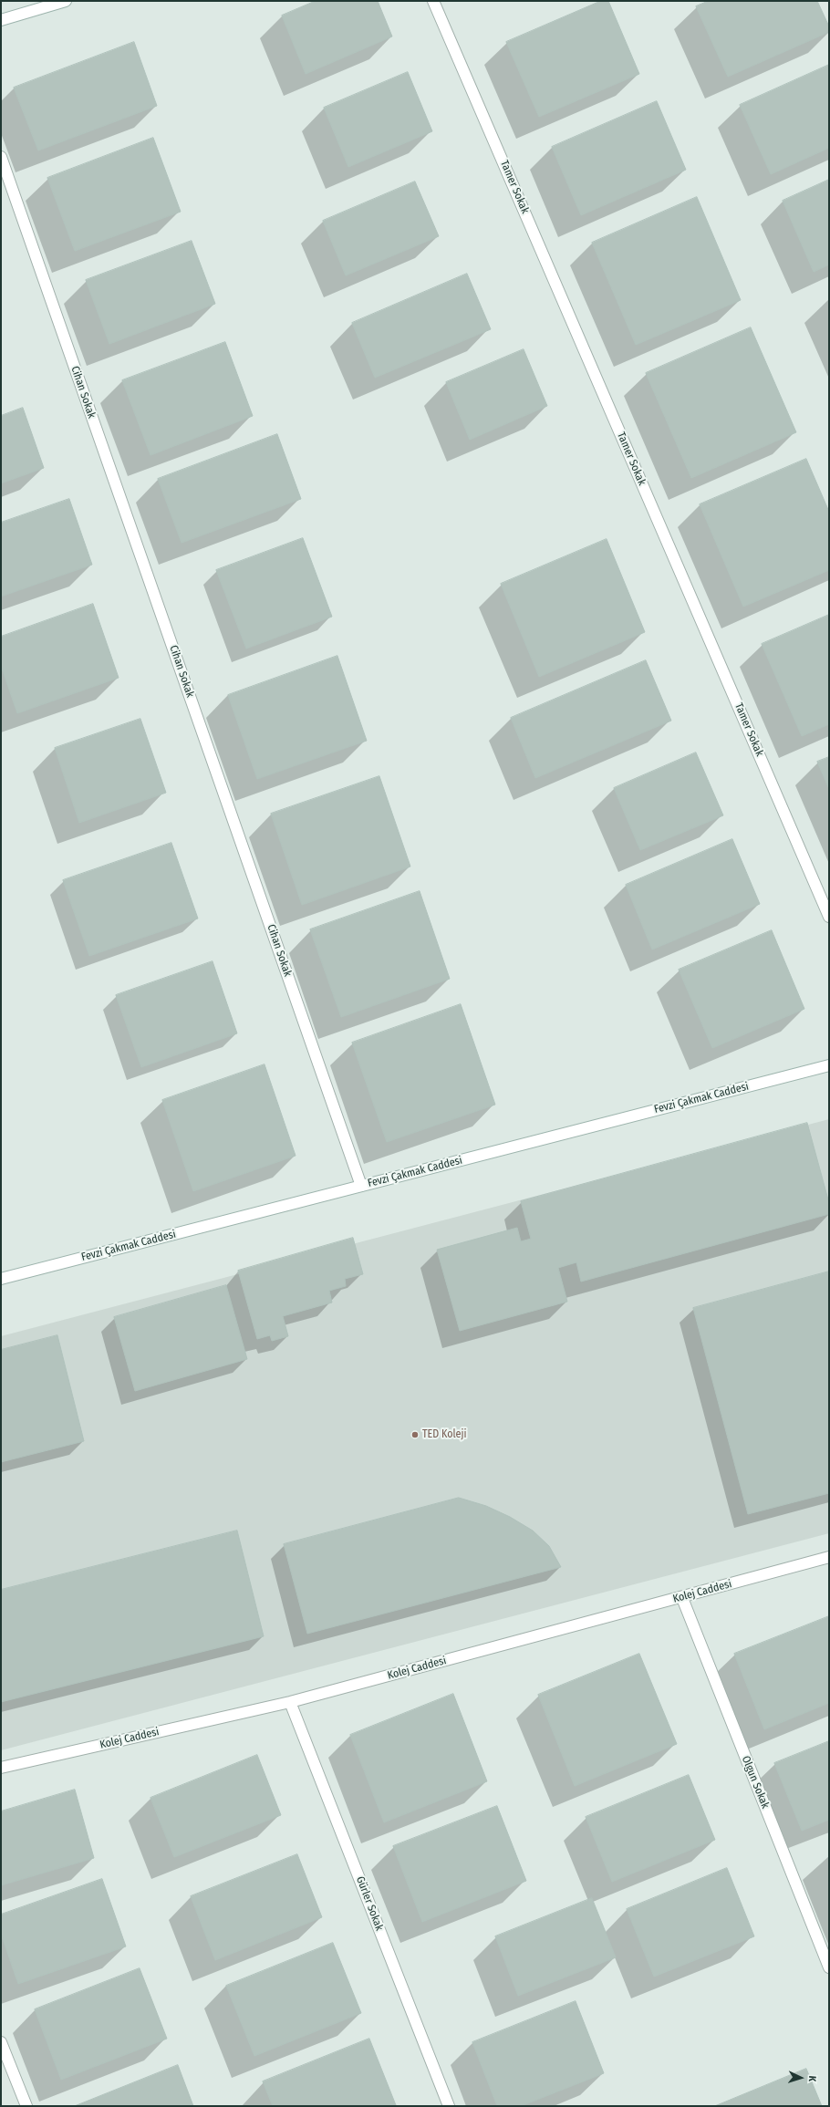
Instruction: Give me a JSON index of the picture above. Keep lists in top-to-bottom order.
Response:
{
  "streets": {
    "street": [
      "Tamer Sokak",
      "Cihan Sokak",
      "Fevzi Çakmak Caddesi",
      "Kolej Caddesi",
      "Olgun Sokak",
      "Gürler Sokak"
    ]
  },
  "crossings": [
    ["Cihan Sokak", "Fevzi Çakmak Caddesi"],
    ["Kolej Caddesi", "Olgun Sokak"],
    ["Kolej Caddesi", "Gürler Sokak"]
  ],
  "places": ["TED Koleji"],
  "north": "right"
}
